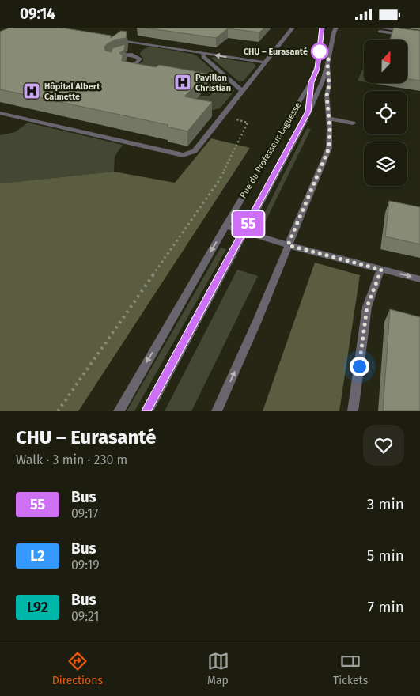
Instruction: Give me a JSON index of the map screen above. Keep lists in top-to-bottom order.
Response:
{
  "streets": {
    "street": ["Rue du Professeur Laguesse"]
  },
  "places": {
    "other": ["CHU – Eurasanté"],
    "hospital": ["Pavillon Christian", "Hôpital Albert Calmette"]
  },
  "lines": ["bus line 55"],
  "north": "top",
  "page": {
    "status": "09:14",
    "on_map": "55",
    "heading": ["CHU – Eurasanté", "Walk · 3 min · 230 m"],
    "list": [
      {
        "mark": "55",
        "name": "Bus",
        "note": "09:17",
        "value": "3 min"
      },
      {
        "mark": "L2",
        "name": "Bus",
        "note": "09:19",
        "value": "5 min"
      },
      {
        "mark": "L92",
        "name": "Bus",
        "note": "09:21",
        "value": "7 min"
      }
    ],
    "tabs": ["Directions", "Map", "Tickets"]
  }
}
